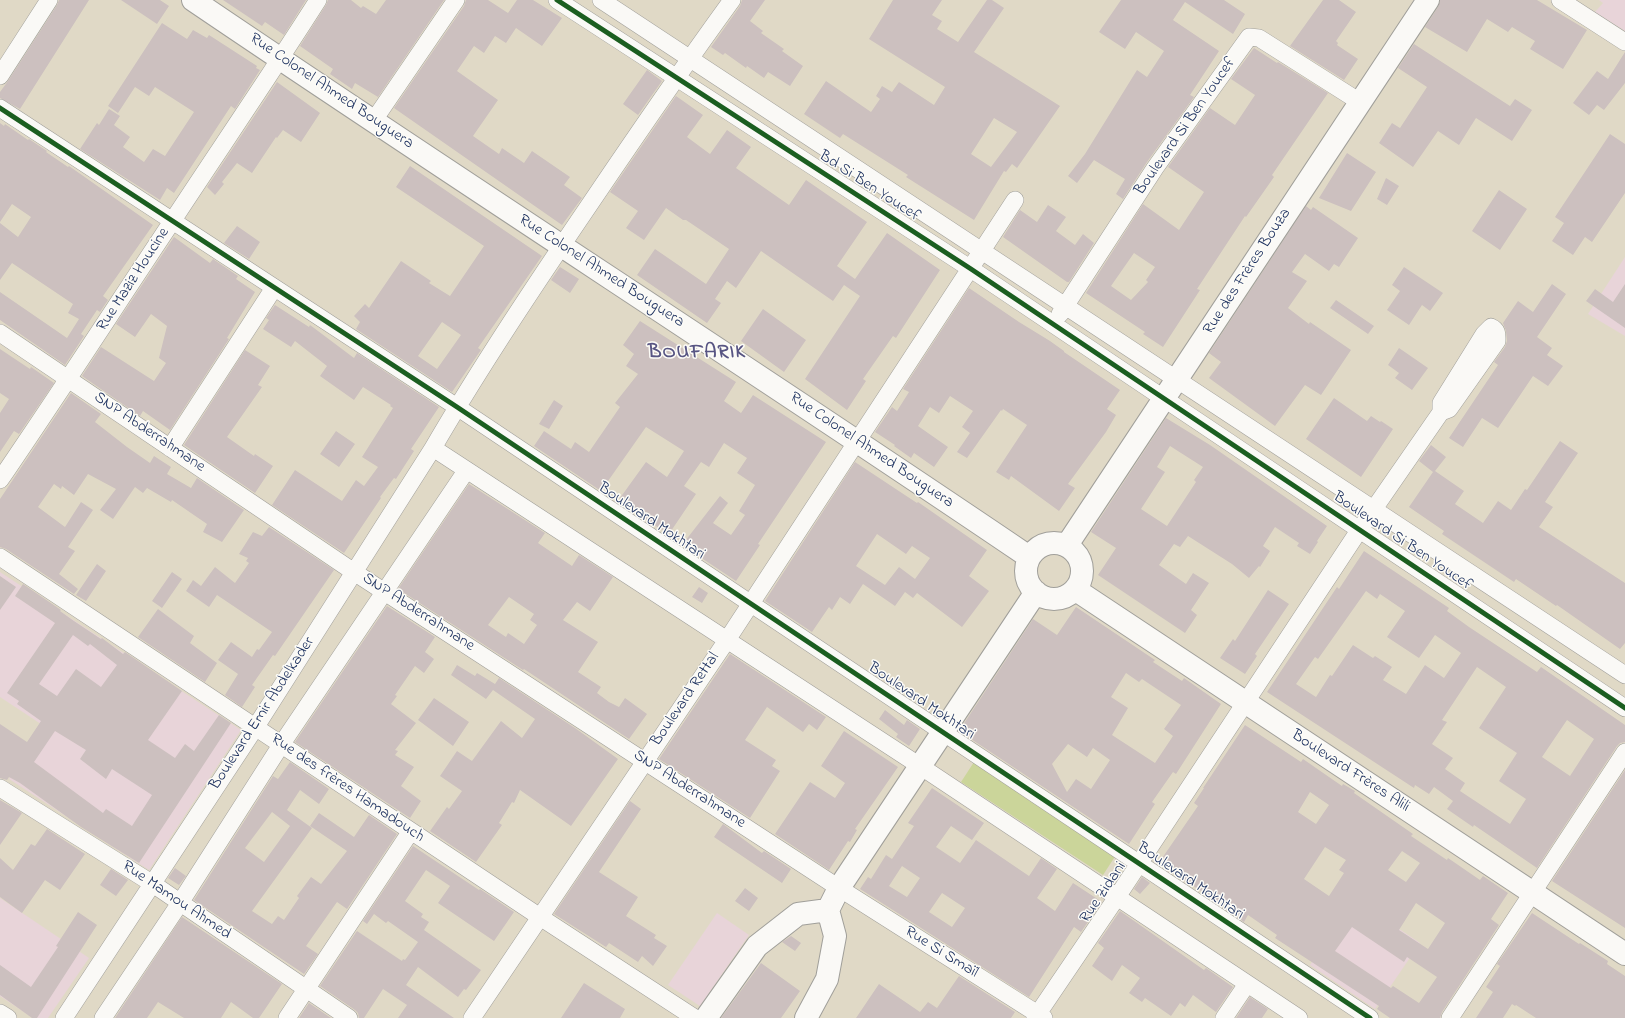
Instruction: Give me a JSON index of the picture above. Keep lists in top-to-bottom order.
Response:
{
  "streets": {
    "main road": ["Rue Colonel Ahmed Bouguera", "Rue des Frères Bouza", "Boulevard Frères Alili"],
    "street": [
      "Boulevard Si Ben Youcef",
      "Bd Si Ben Youcef",
      "Rue Maziz Houcine",
      "SNP Abderrahmane",
      "Boulevard Mokhtari",
      "Boulevard Rettal",
      "Boulevard Emir Abdelkader",
      "Rue des frères Hamadouch",
      "Rue Zidani",
      "Rue Mamou Ahmed",
      "Rue Si Smaïl"
    ]
  },
  "crossings": [
    ["Rue Colonel Ahmed Bouguera", "Rue des Frères Bouza"],
    ["Rue Colonel Ahmed Bouguera", "Rue Maziz Houcine"],
    ["Rue Colonel Ahmed Bouguera", "Boulevard Rettal"],
    ["Rue Colonel Ahmed Bouguera", "Boulevard Emir Abdelkader"],
    ["Rue Colonel Ahmed Bouguera", "Boulevard Frères Alili"],
    ["Boulevard Si Ben Youcef", "Bd Si Ben Youcef"],
    ["Boulevard Si Ben Youcef", "Rue des Frères Bouza"],
    ["Boulevard Si Ben Youcef", "Rue Zidani"],
    ["Bd Si Ben Youcef", "Rue des Frères Bouza"],
    ["Bd Si Ben Youcef", "Boulevard Rettal"],
    ["Bd Si Ben Youcef", "Boulevard Emir Abdelkader"],
    ["Rue des Frères Bouza", "Boulevard Frères Alili"],
    ["Rue Maziz Houcine", "SNP Abderrahmane"],
    ["Rue Maziz Houcine", "Boulevard Mokhtari"],
    ["SNP Abderrahmane", "Boulevard Rettal"],
    ["SNP Abderrahmane", "Boulevard Emir Abdelkader"],
    ["SNP Abderrahmane", "Rue Si Smaïl"],
    ["Boulevard Mokhtari", "Boulevard Rettal"],
    ["Boulevard Mokhtari", "Boulevard Emir Abdelkader"],
    ["Boulevard Mokhtari", "Rue Zidani"],
    ["Boulevard Rettal", "Rue des frères Hamadouch"],
    ["Boulevard Emir Abdelkader", "Rue des frères Hamadouch"],
    ["Boulevard Emir Abdelkader", "Rue Mamou Ahmed"],
    ["Boulevard Frères Alili", "Rue Zidani"],
    ["Rue Zidani", "Rue Si Smaïl"]
  ],
  "districts": ["BOUFARIK"]
}
